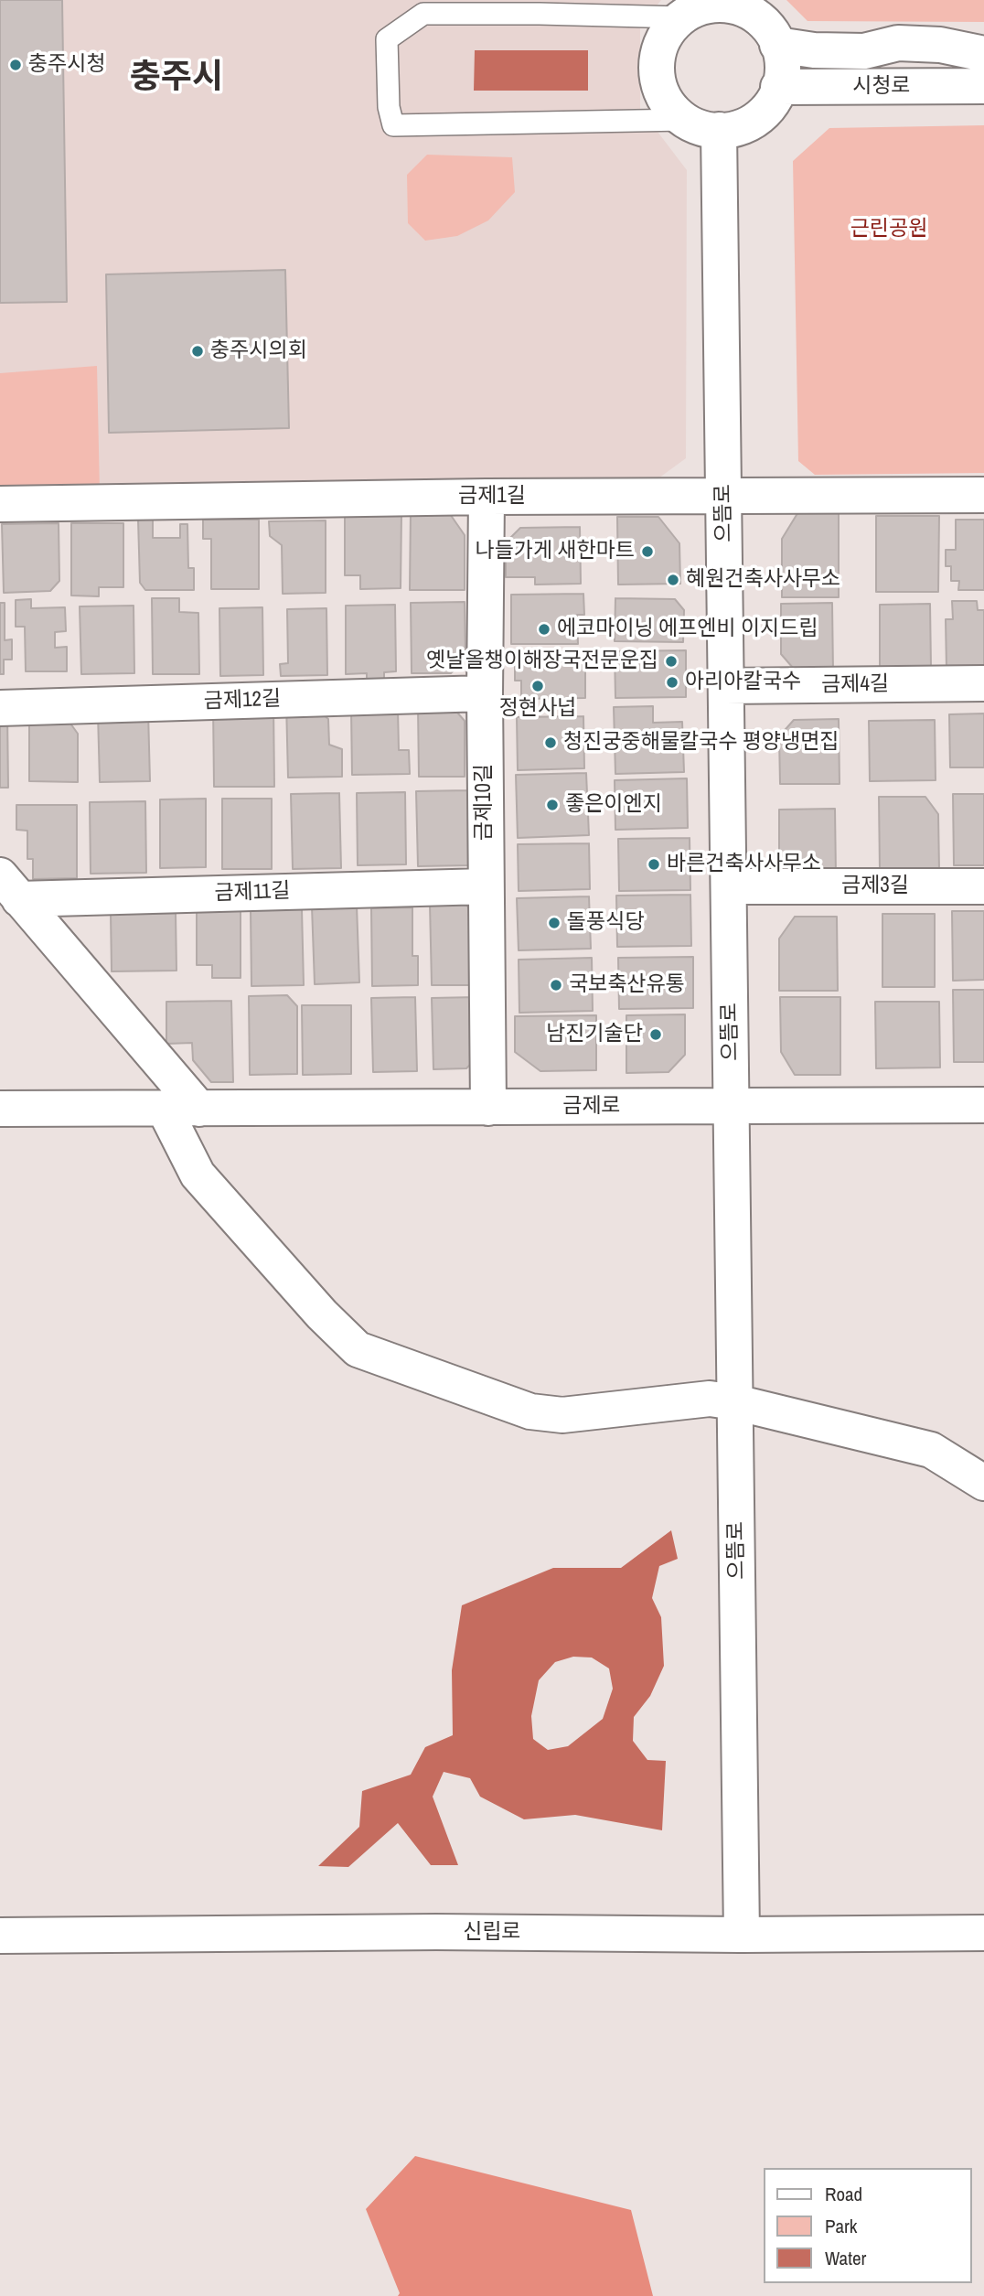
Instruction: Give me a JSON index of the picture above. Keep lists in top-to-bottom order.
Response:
{
  "streets": {
    "street": [
      "시청로",
      "금제1길",
      "으뜸로",
      "금제4길",
      "금제12길",
      "금제10길",
      "금제3길",
      "금제11길",
      "금제로",
      "신립로"
    ]
  },
  "crossings": [
    ["시청로", "으뜸로"],
    ["금제1길", "으뜸로"],
    ["금제1길", "금제10길"],
    ["으뜸로", "금제4길"],
    ["으뜸로", "금제3길"],
    ["으뜸로", "금제로"],
    ["으뜸로", "신립로"],
    ["금제12길", "금제10길"],
    ["금제10길", "금제11길"],
    ["금제10길", "금제로"]
  ],
  "districts": ["충주시"],
  "parks": ["근린공원"],
  "places": [
    "충주시청",
    "충주시의회",
    "나들가게 새한마트",
    "혜원건축사사무소",
    "에코마이닝 에프엔비 이지드립",
    "옛날올챙이해장국전문운집",
    "아리아칼국수",
    "정현사넙",
    "청진궁중해물칼국수 평양냉면집",
    "좋은이엔지",
    "바른건축사사무소",
    "돌풍식당",
    "국보축산유통",
    "남진기술단"
  ],
  "legend": ["Road", "Park", "Water"]
}
